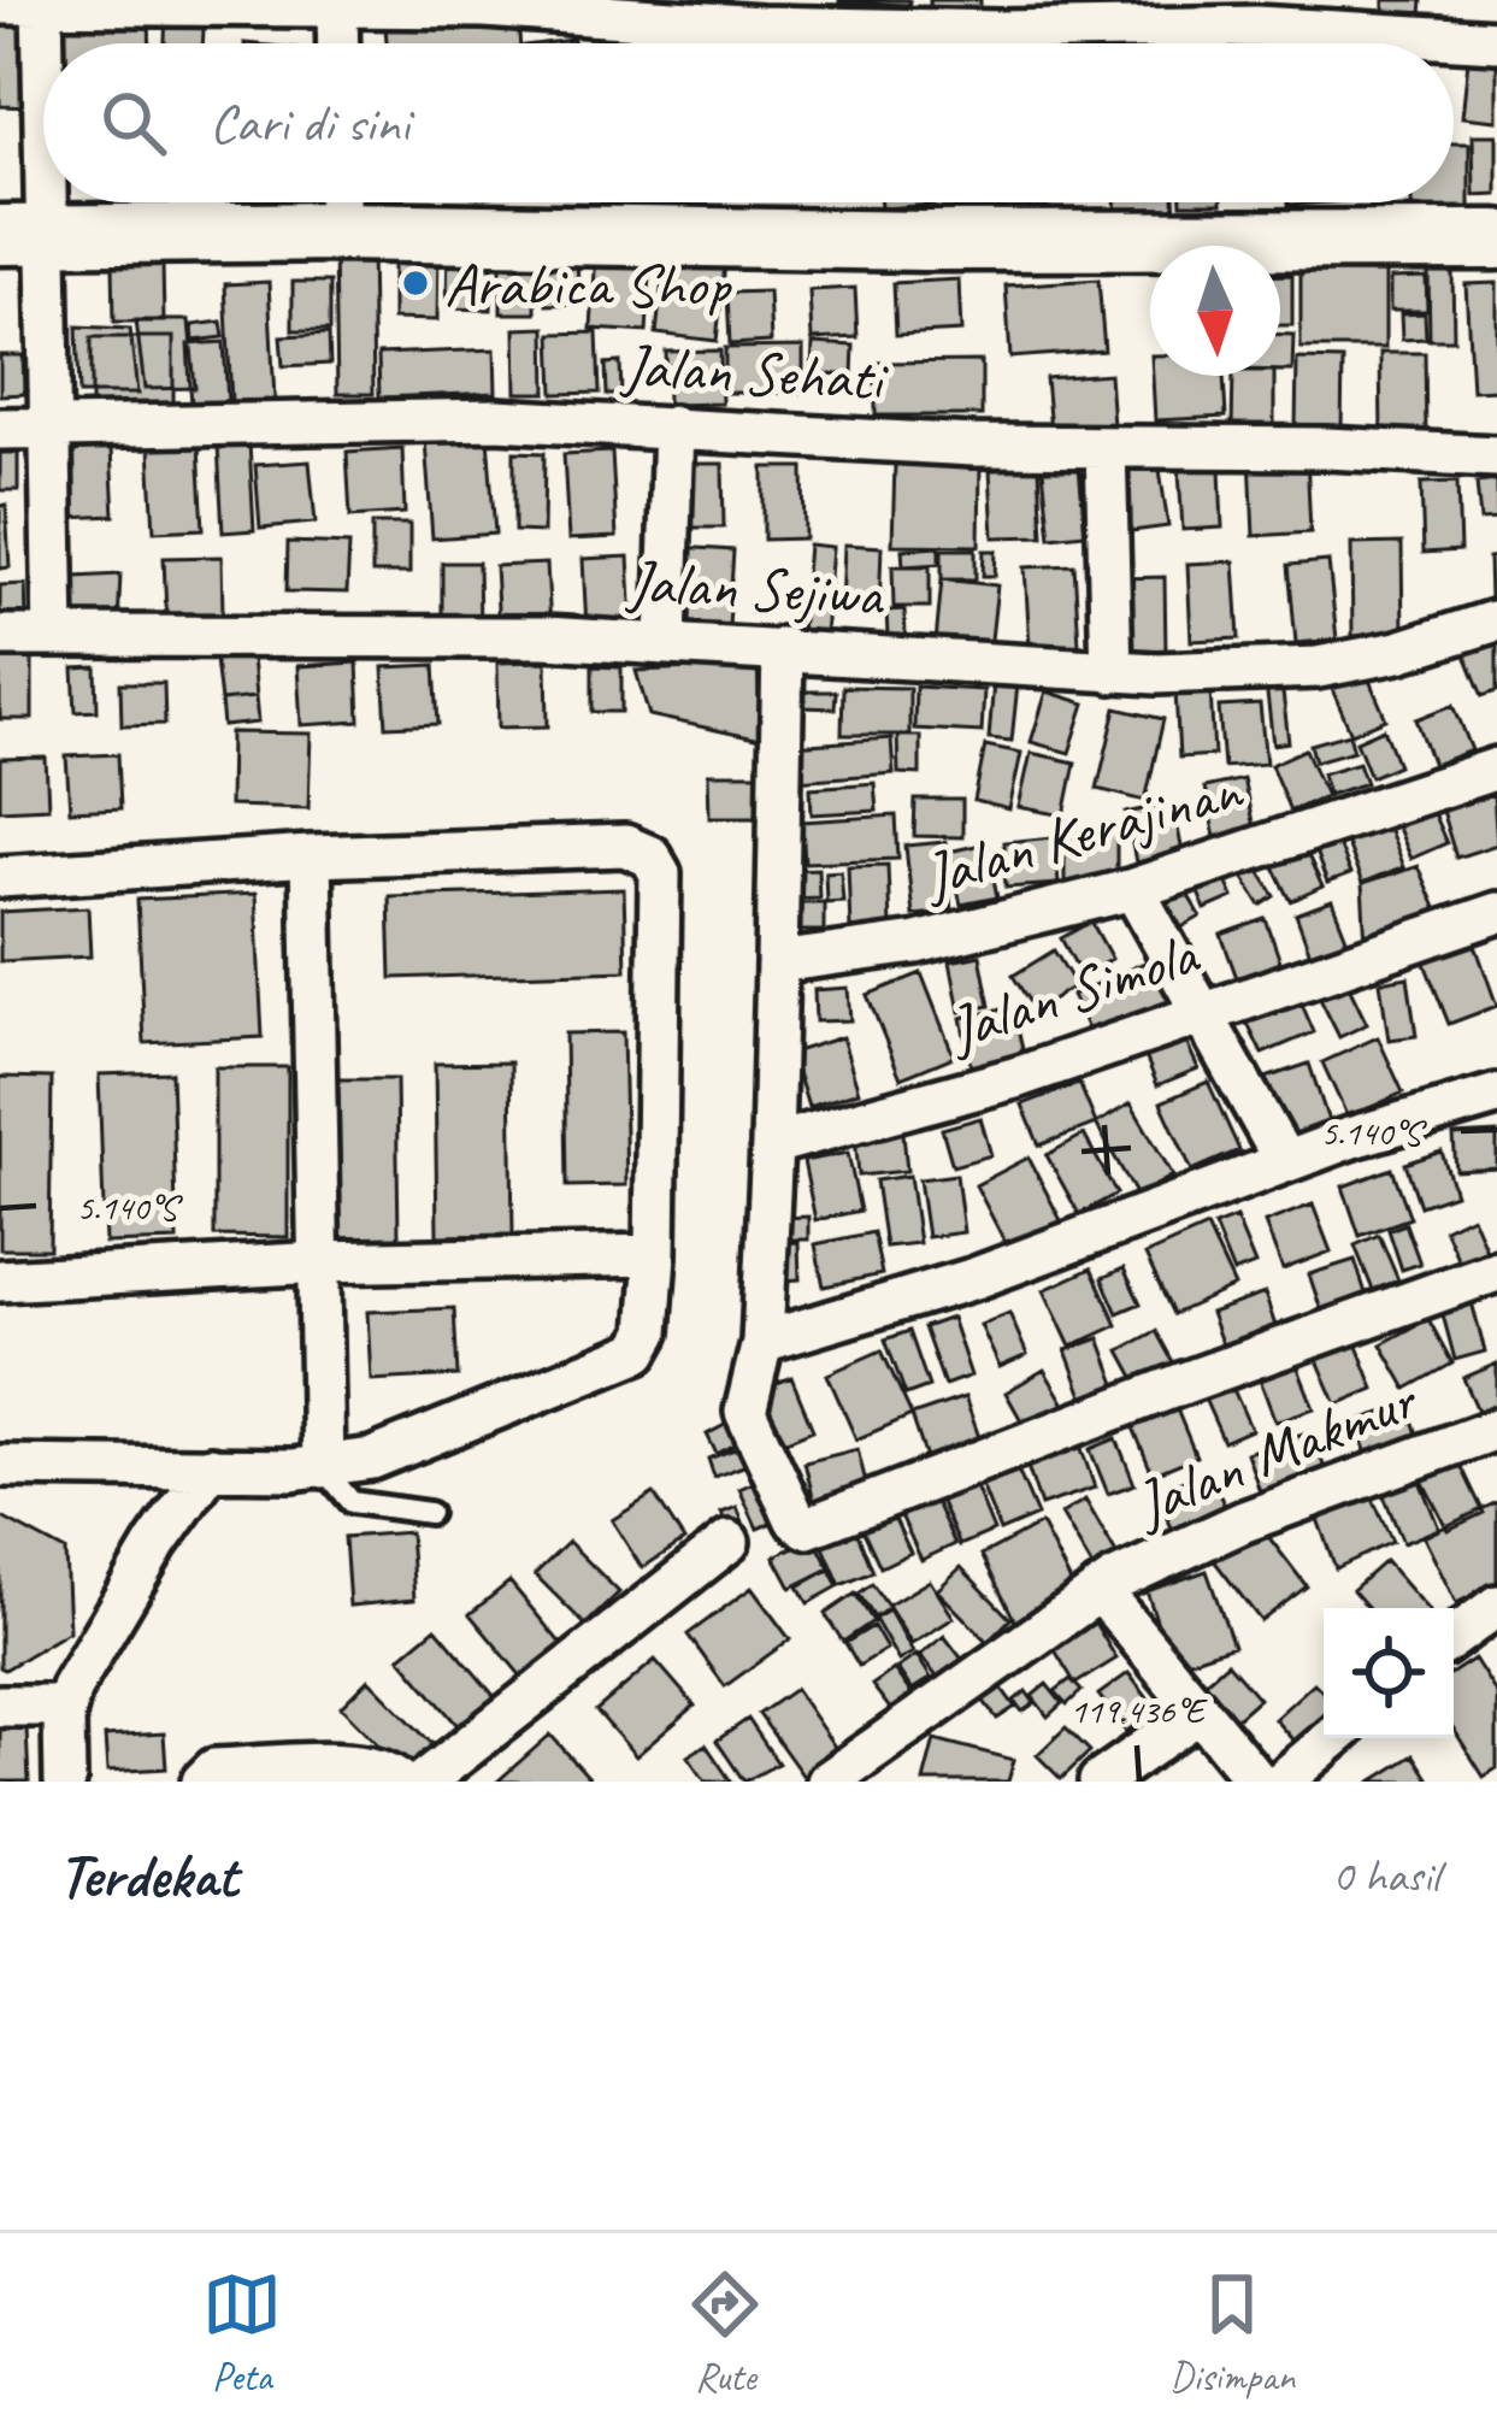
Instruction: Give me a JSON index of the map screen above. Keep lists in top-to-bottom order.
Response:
{
  "streets": {
    "street": [
      "Jalan Sehati",
      "Jalan Sejiwa",
      "Jalan Kerajinan",
      "Jalan Simola",
      "Jalan Makmur"
    ]
  },
  "places": ["Arabica Shop"],
  "north": "bottom",
  "page": {
    "search": "Cari di sini",
    "heading": ["Terdekat", "0 hasil"],
    "nav": ["Peta", "Rute", "Disimpan"]
  },
  "coordinates": ["5.140°S", "119.436°E"]
}
